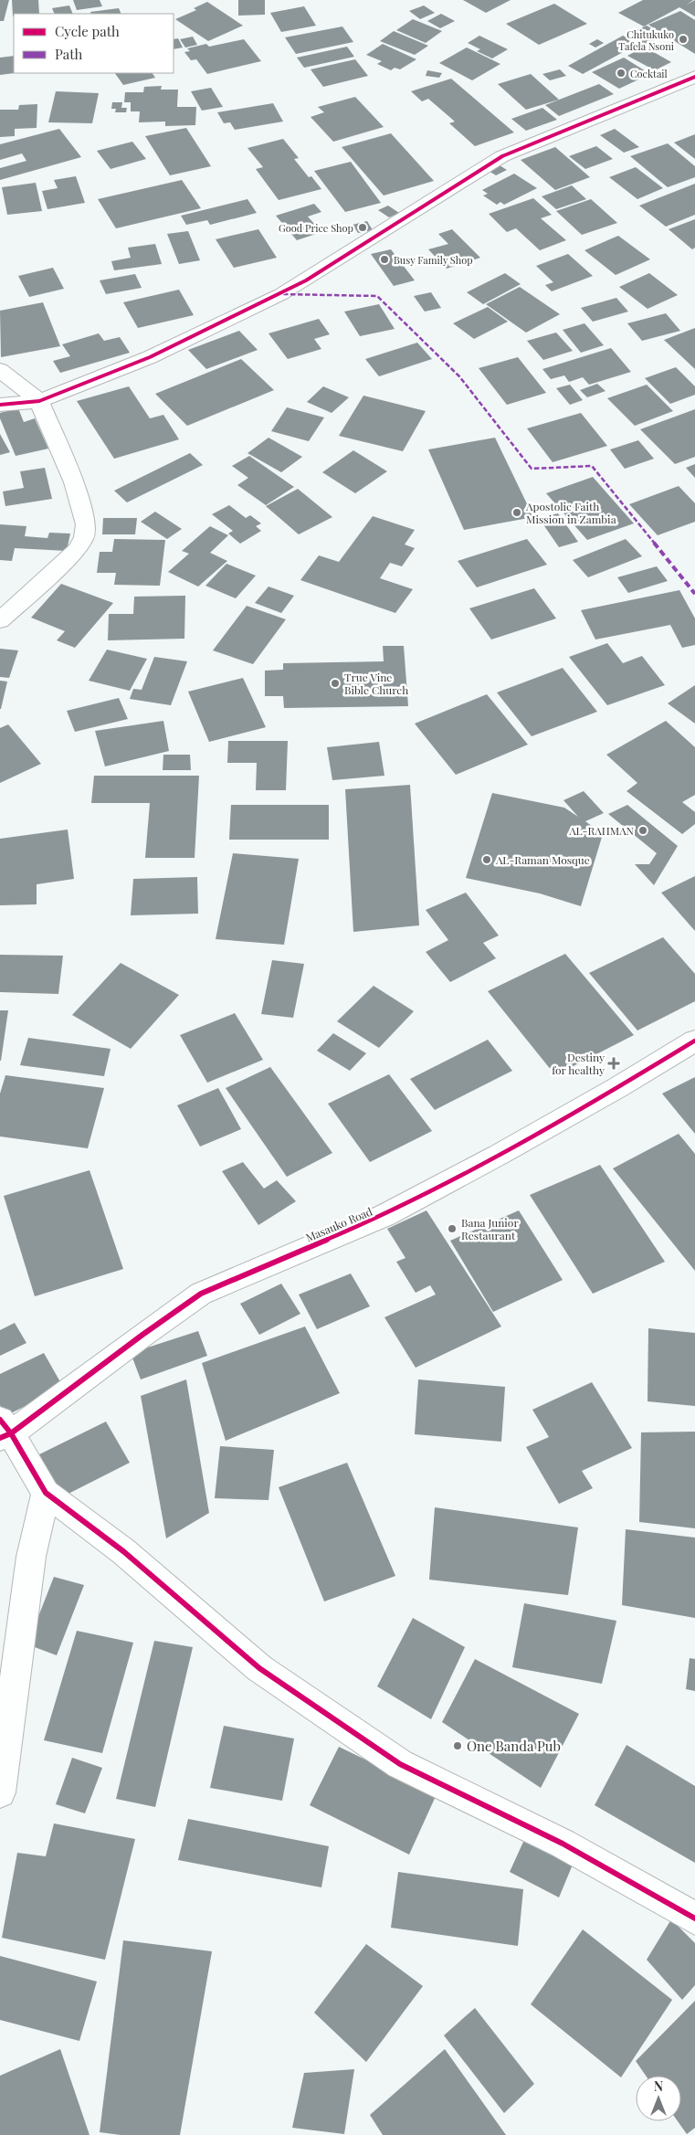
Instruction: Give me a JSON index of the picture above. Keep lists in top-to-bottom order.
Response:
{
  "streets": {
    "street": ["Masauko Road"]
  },
  "places": {
    "other": [
      "Chitukuko Tafela Nsoni",
      "Cocktail",
      "Good Price Shop",
      "Busy Family Shop",
      "Apostolic Faith Mission in Zambia",
      "True Vine Bible Church",
      "AL-RAHMAN",
      "AL-Raman Mosque",
      "Bana Junior Restaurant",
      "One Banda Pub"
    ],
    "health": ["Destiny for healthy"]
  },
  "legend": ["Cycle path", "Path"],
  "north": "top"
}
